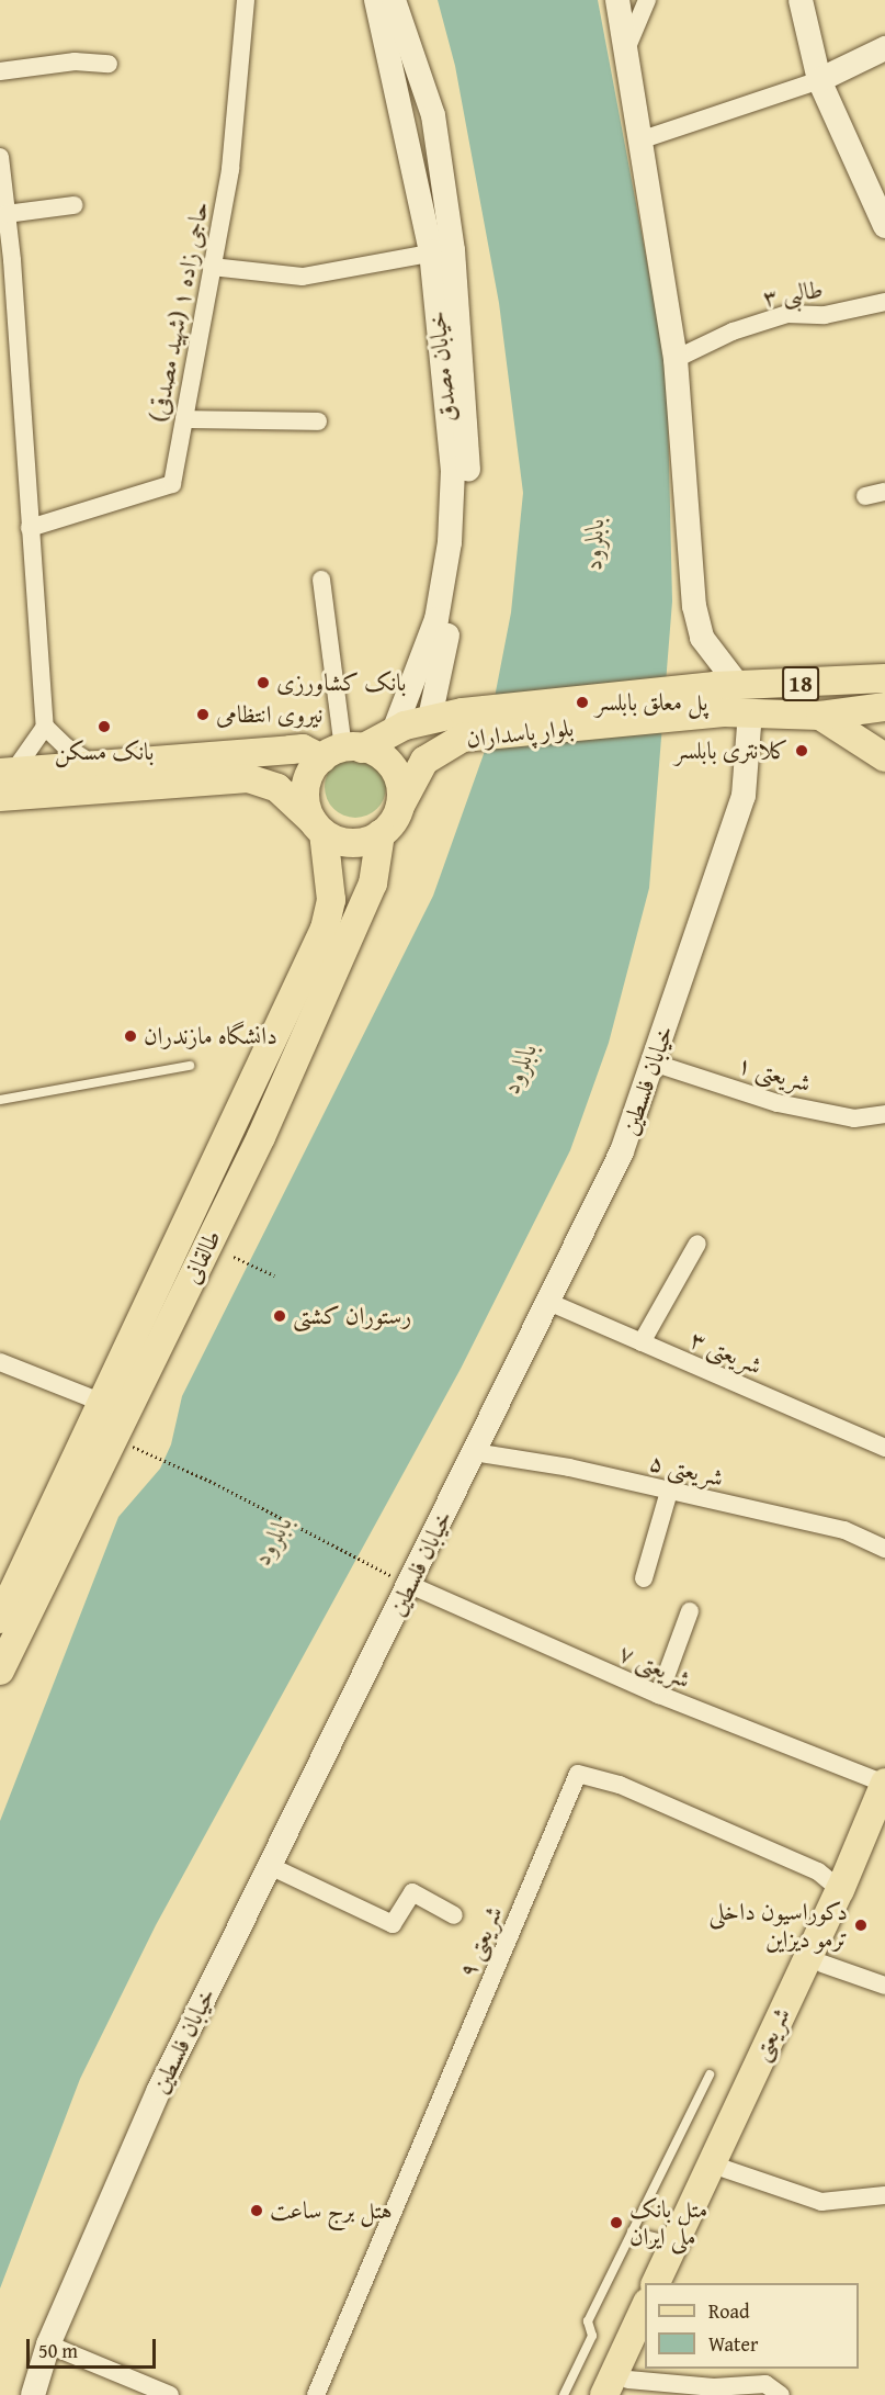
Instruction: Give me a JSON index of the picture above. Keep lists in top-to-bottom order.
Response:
{
  "streets": {
    "main road": [
      "18",
      "بلوار پاسداران",
      "طالقانی",
      "شریعتی"
    ],
    "street": [
      "طالبی ۳",
      "حاجی زاده ۱ (شهید مصدقی)",
      "خیابان مصدق",
      "شریعتی ۱",
      "خیابان فلسطین",
      "شریعتی ۳",
      "شریعتی ۵",
      "شریعتی ۷",
      "شریعتی ۹"
    ]
  },
  "crossings": [
    ["خیابان مصدق", "بلوار پاسداران"],
    ["18", "بلوار پاسداران"],
    ["18", "خیابان فلسطین"],
    ["بلوار پاسداران", "خیابان فلسطین"],
    ["بلوار پاسداران", "طالقانی"],
    ["شریعتی ۱", "خیابان فلسطین"],
    ["خیابان فلسطین", "شریعتی ۳"],
    ["خیابان فلسطین", "شریعتی ۵"],
    ["خیابان فلسطین", "شریعتی ۷"],
    ["شریعتی ۷", "شریعتی"],
    ["شریعتی ۹", "شریعتی"]
  ],
  "water": ["بابلرود"],
  "places": [
    "بانک کشاورزی",
    "پل معلق بابلسر",
    "نیروی انتظامی",
    "بانک مسکن",
    "کلانتری بابلسر",
    "دانشگاه مازندران",
    "رستوران کشتی",
    "دکوراسیون داخلی ترمو دیزاین",
    "هتل برج ساعت",
    "متل بانک ملی ایران"
  ],
  "legend": ["Road", "Water"],
  "scale_bar": "50 m"
}
